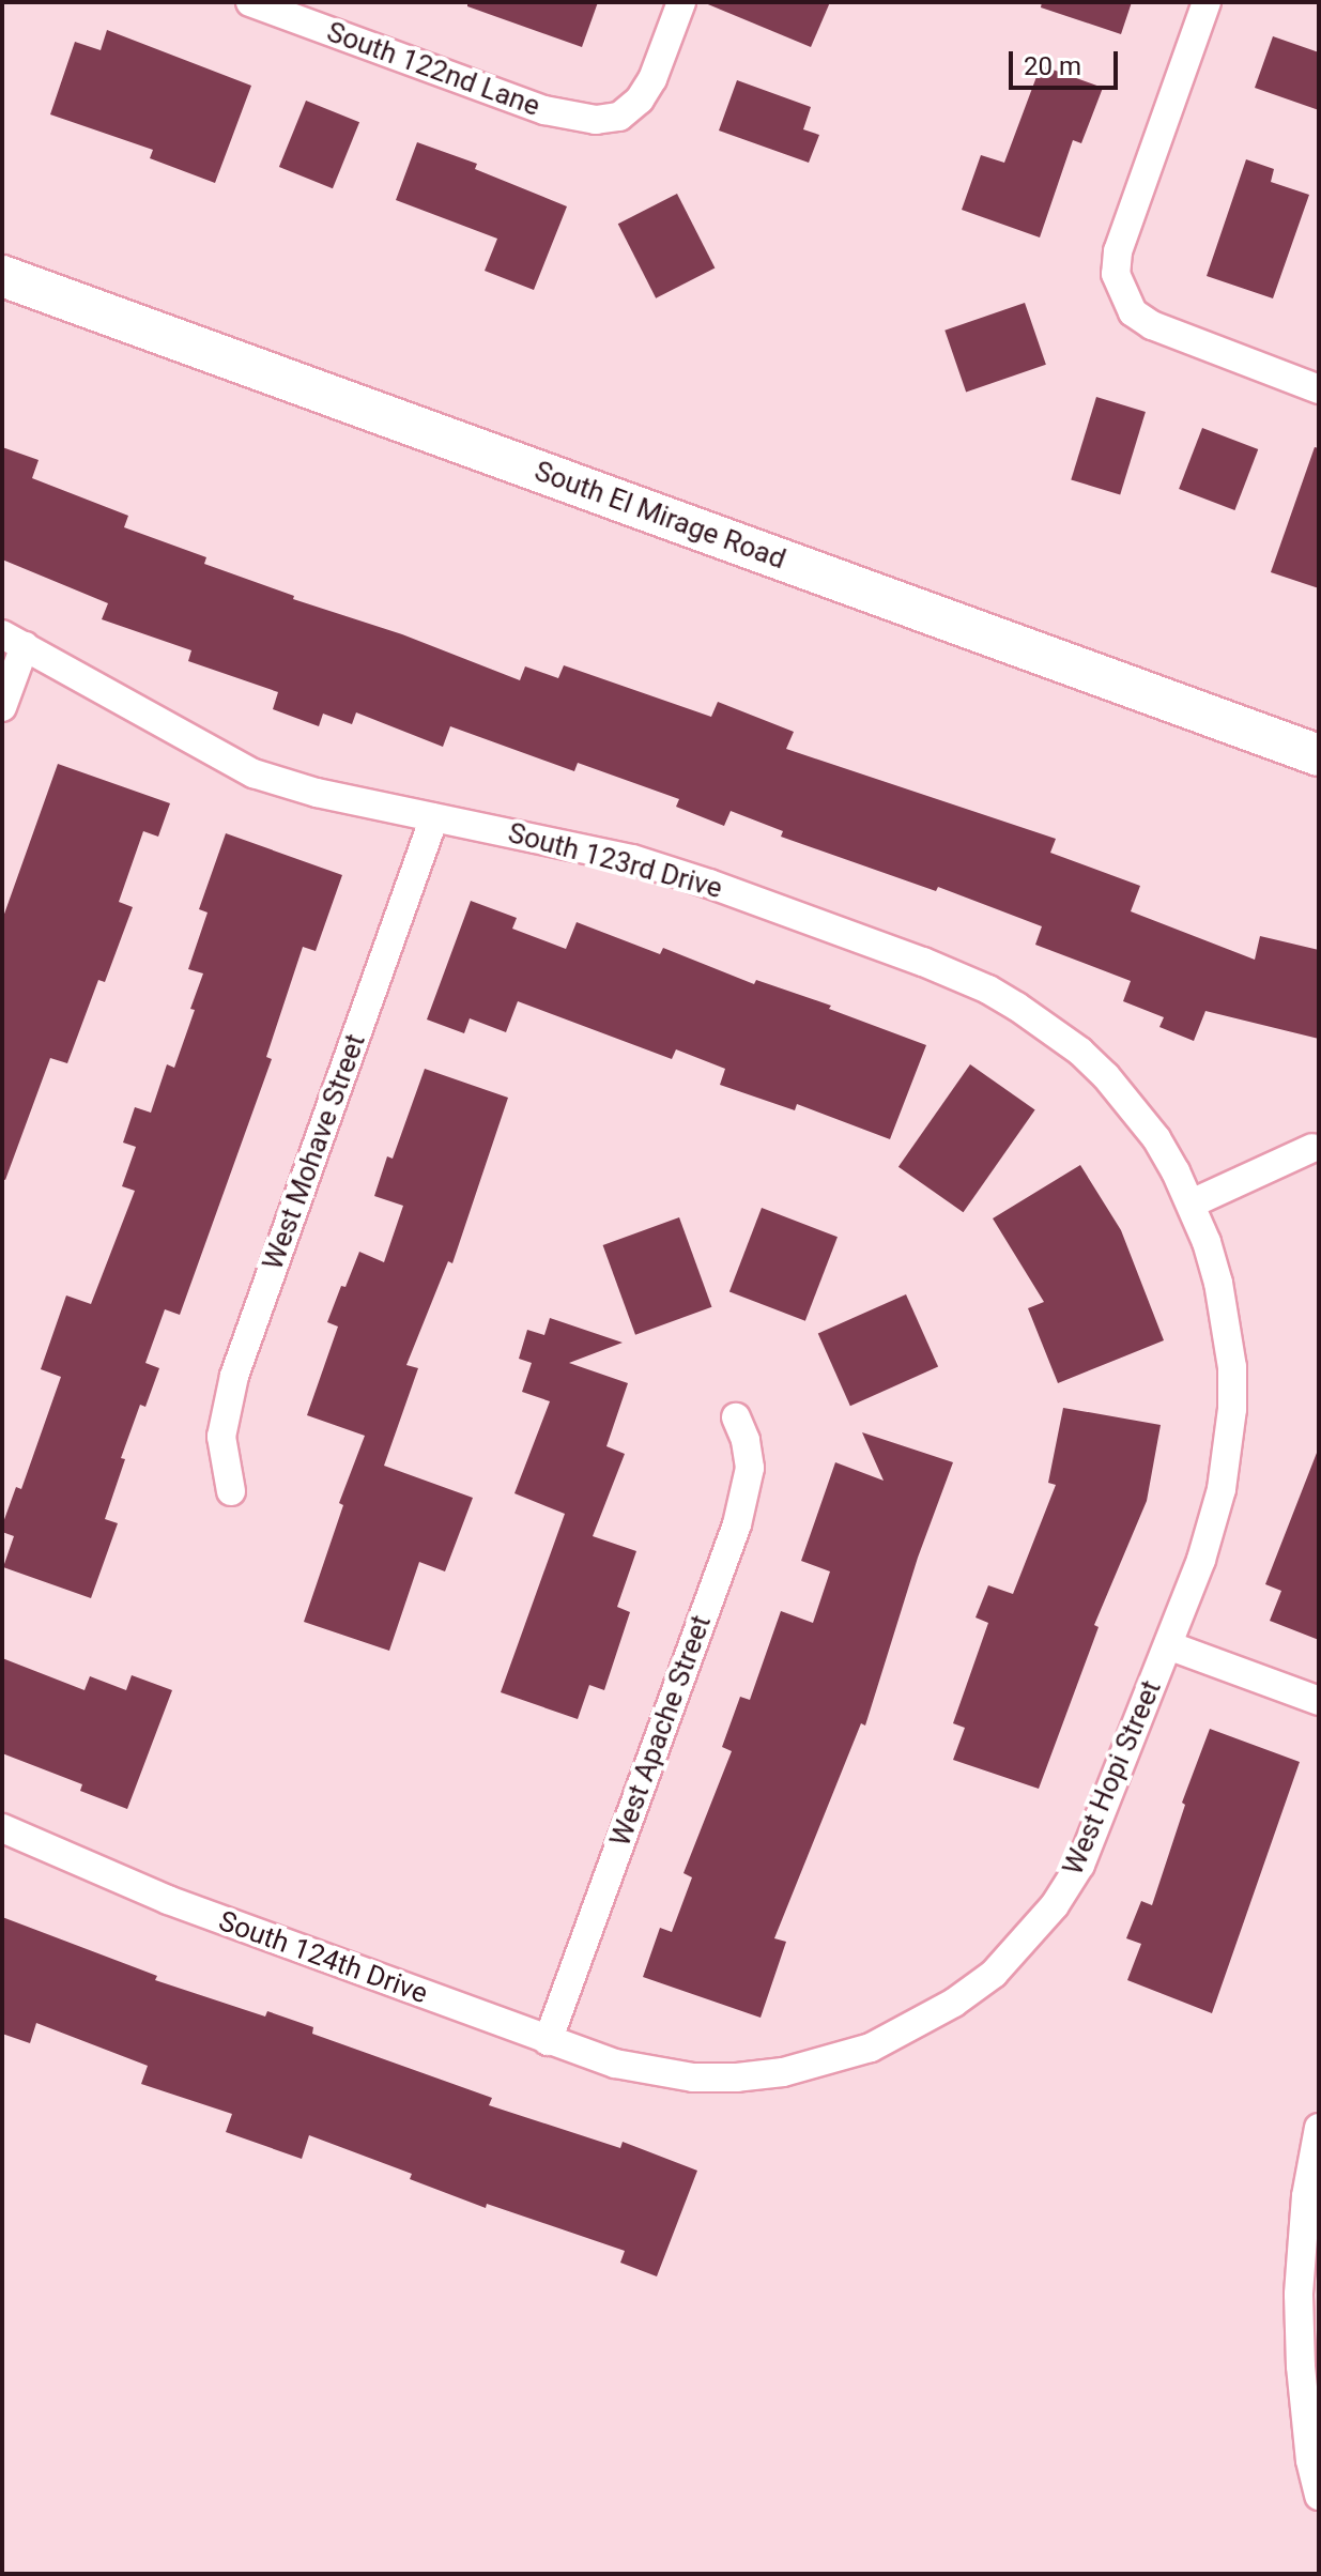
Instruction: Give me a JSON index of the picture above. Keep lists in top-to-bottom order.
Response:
{
  "streets": {
    "main road": ["South El Mirage Road"],
    "street": [
      "South 122nd Lane",
      "South 123rd Drive",
      "West Mohave Street",
      "West Apache Street",
      "West Hopi Street",
      "South 124th Drive"
    ]
  },
  "crossings": [
    ["South 123rd Drive", "West Mohave Street"],
    ["South 123rd Drive", "West Hopi Street"],
    ["West Apache Street", "South 124th Drive"],
    ["West Hopi Street", "South 124th Drive"]
  ],
  "scale_bar": "20 m"
}
